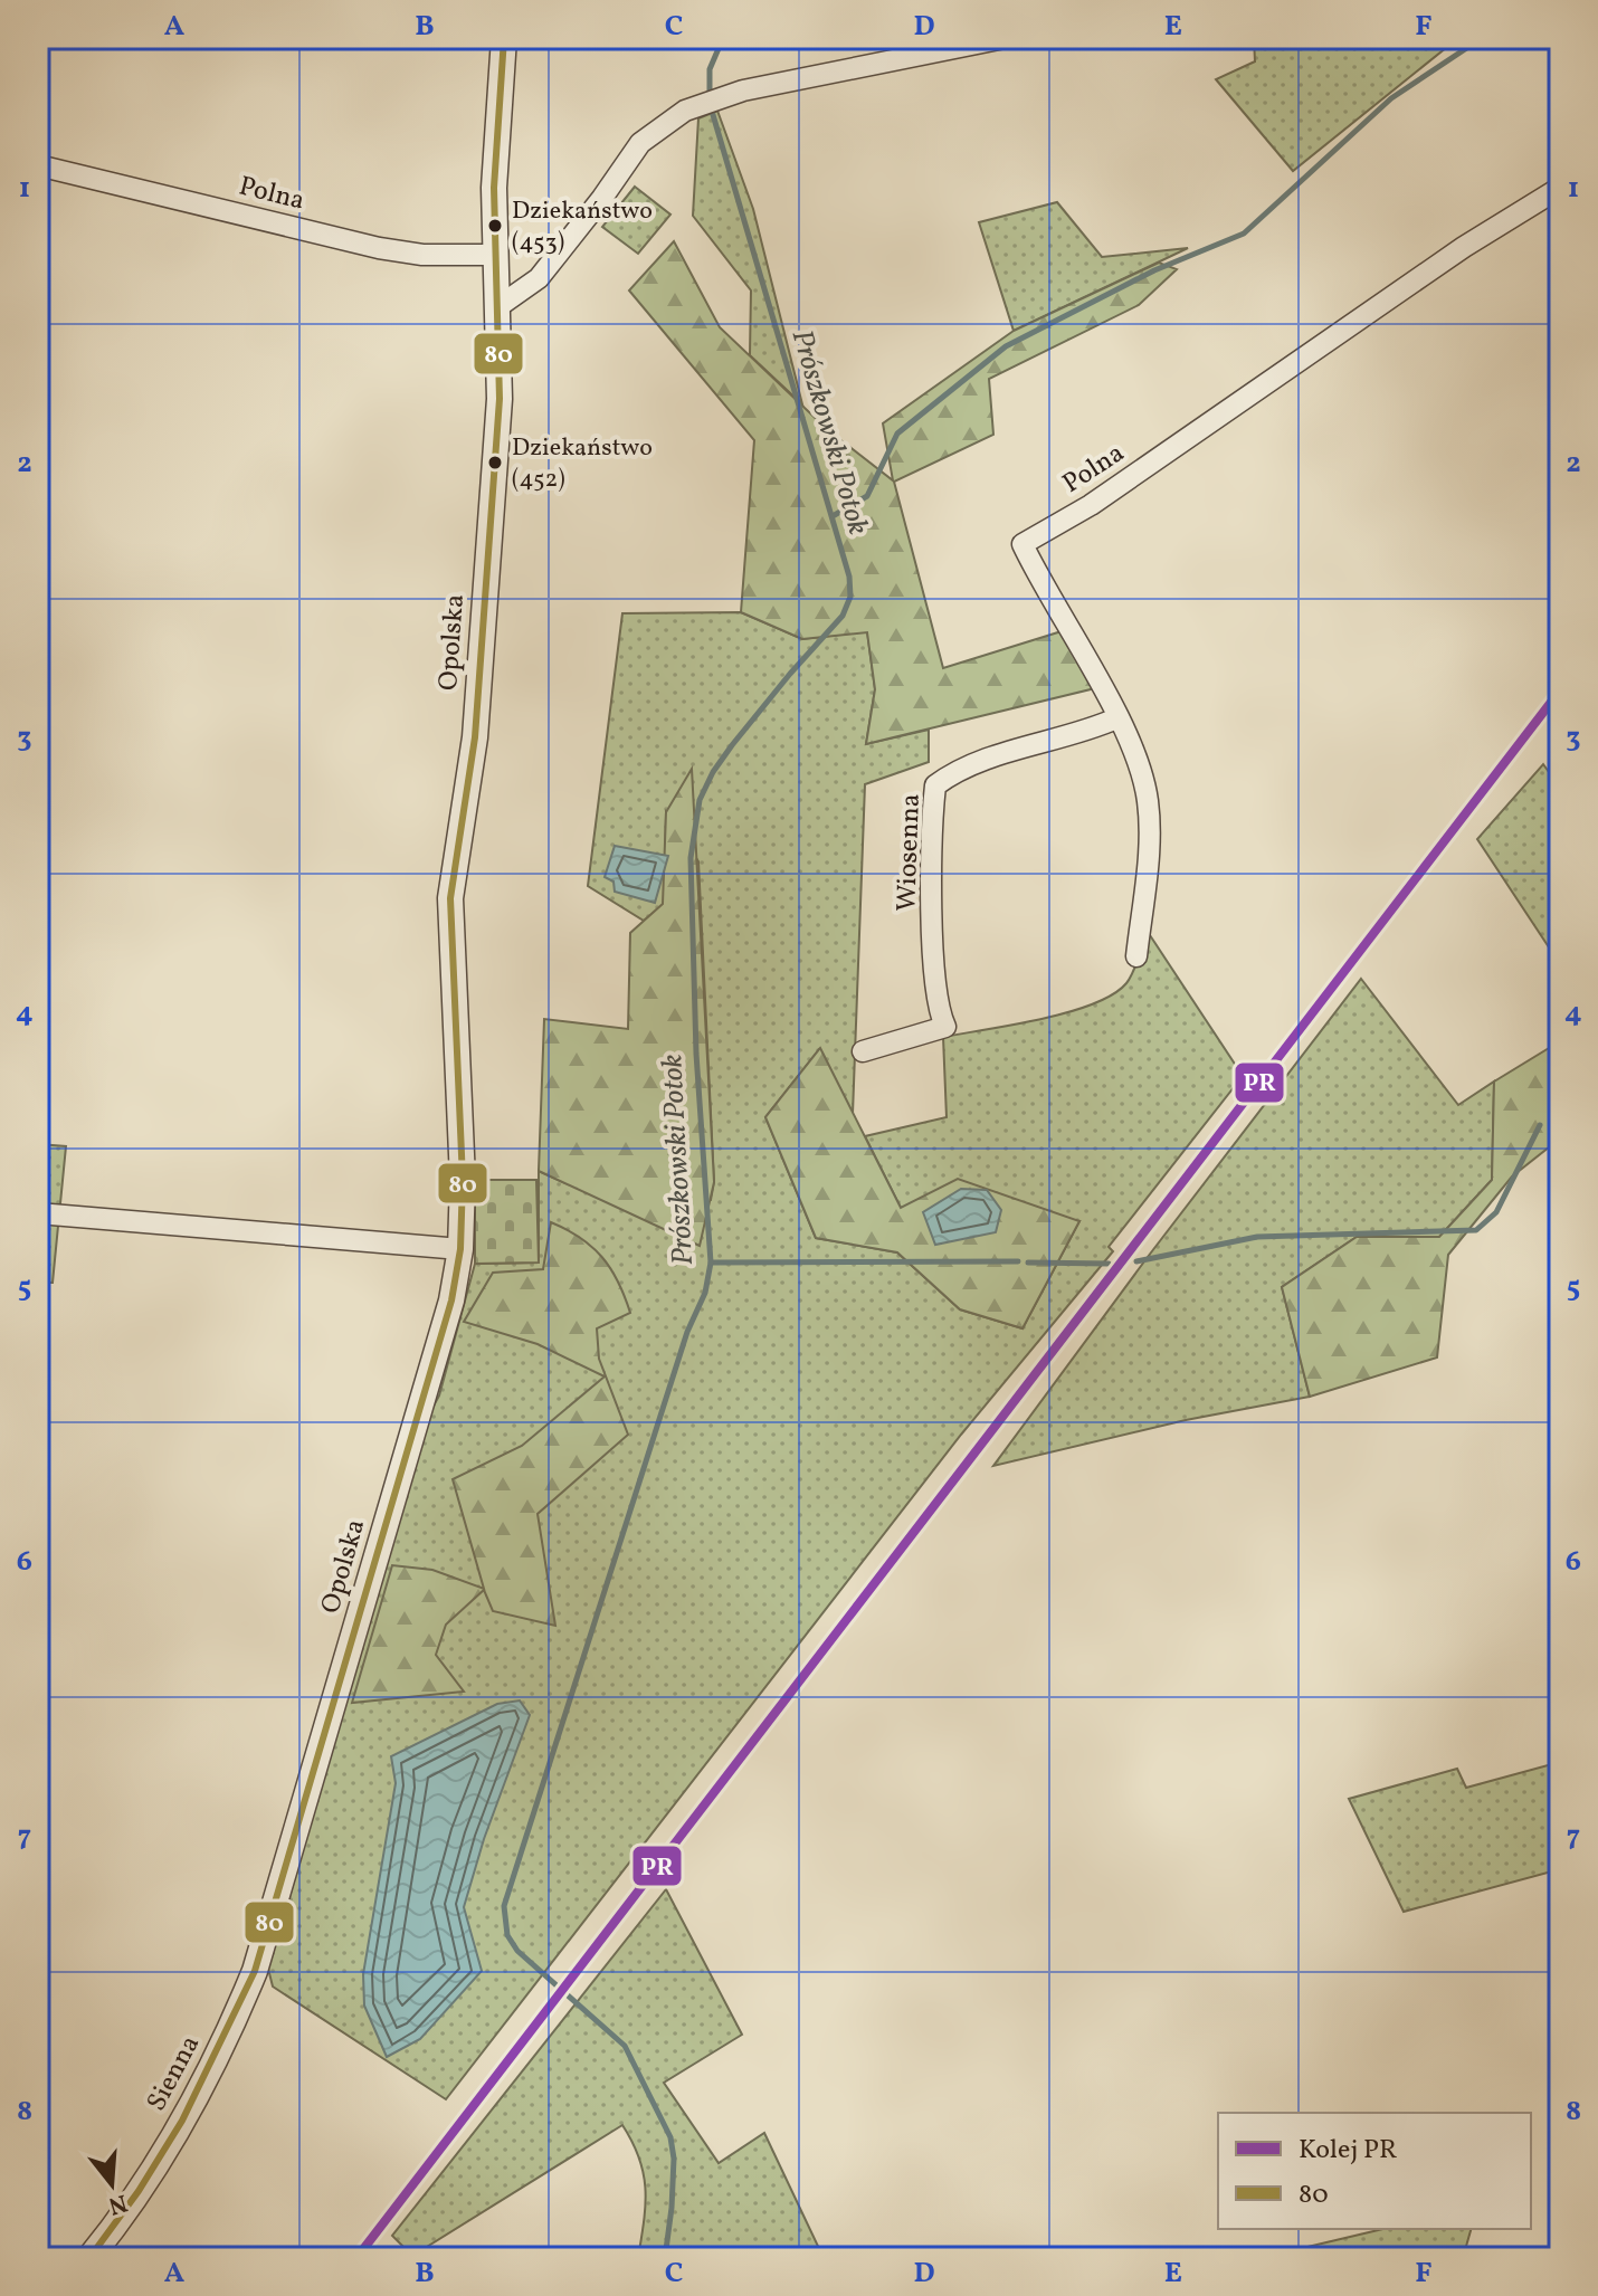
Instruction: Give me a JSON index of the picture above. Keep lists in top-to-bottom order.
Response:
{
  "streets": {
    "street": [
      "Polna",
      "Opolska",
      "Wiosenna",
      "Sienna"
    ]
  },
  "crossings": [
    ["Polna", "Opolska"],
    ["Polna", "Wiosenna"],
    ["Opolska", "Sienna"]
  ],
  "water": ["Prószkowski Potok"],
  "places": ["Dziekaństwo (453)", "Dziekaństwo (452)"],
  "lines": ["transit line 80", "rail line PR"],
  "legend": ["Kolej PR", "80"],
  "north": "bottom",
  "grid": {
    "columns": [
      "A",
      "B",
      "C",
      "D",
      "E",
      "F"
    ],
    "rows": [
      "1",
      "2",
      "3",
      "4",
      "5",
      "6",
      "7",
      "8"
    ]
  }
}
